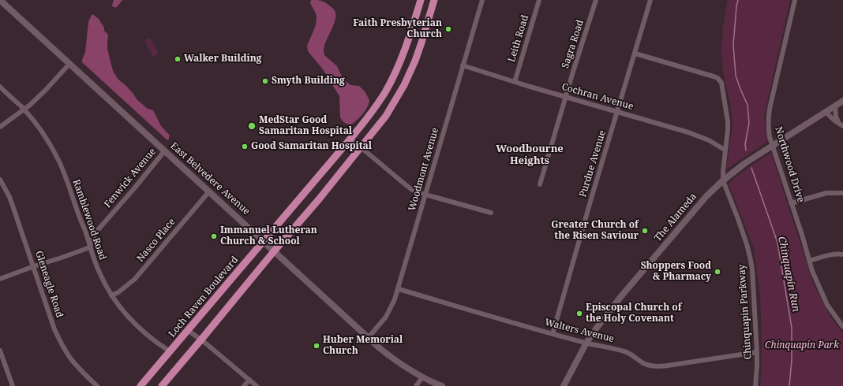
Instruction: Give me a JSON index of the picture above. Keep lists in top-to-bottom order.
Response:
{
  "streets": {
    "main road": ["East Belvedere Avenue", "The Alameda", "Loch Raven Boulevard"],
    "street": [
      "Leith Road",
      "Sagra Road",
      "Cochran Avenue",
      "Purdue Avenue",
      "Northwood Drive",
      "Woodmont Avenue",
      "Fenwick Avenue",
      "Ramblewood Road",
      "Nasco Place",
      "Gleneagle Road",
      "Chinquapin Parkway",
      "Walters Avenue"
    ]
  },
  "crossings": [
    ["Leith Road", "Cochran Avenue"],
    ["Sagra Road", "Cochran Avenue"],
    ["Cochran Avenue", "Purdue Avenue"],
    ["Cochran Avenue", "Woodmont Avenue"],
    ["Cochran Avenue", "Chinquapin Parkway"],
    ["Purdue Avenue", "Chinquapin Parkway"],
    ["Purdue Avenue", "Walters Avenue"],
    ["Northwood Drive", "The Alameda"],
    ["Woodmont Avenue", "East Belvedere Avenue"],
    ["Woodmont Avenue", "Walters Avenue"],
    ["Fenwick Avenue", "East Belvedere Avenue"],
    ["Fenwick Avenue", "Ramblewood Road"],
    ["East Belvedere Avenue", "Nasco Place"],
    ["East Belvedere Avenue", "Loch Raven Boulevard"],
    ["The Alameda", "Chinquapin Parkway"],
    ["The Alameda", "Walters Avenue"],
    ["Ramblewood Road", "Nasco Place"],
    ["Ramblewood Road", "Loch Raven Boulevard"],
    ["Chinquapin Parkway", "Walters Avenue"]
  ],
  "districts": ["Woodbourne Heights"],
  "water": ["Chinquapin Run"],
  "parks": ["Chinquapin Park"],
  "places": [
    "Faith Presbyterian Church",
    "Walker Building",
    "Smyth Building",
    "MedStar Good Samaritan Hospital",
    "Good Samaritan Hospital",
    "Greater Church of the Risen Saviour",
    "Immanuel Lutheran Church & School",
    "Shoppers Food & Pharmacy",
    "Episcopal Church of the Holy Covenant",
    "Huber Memorial Church"
  ]
}
